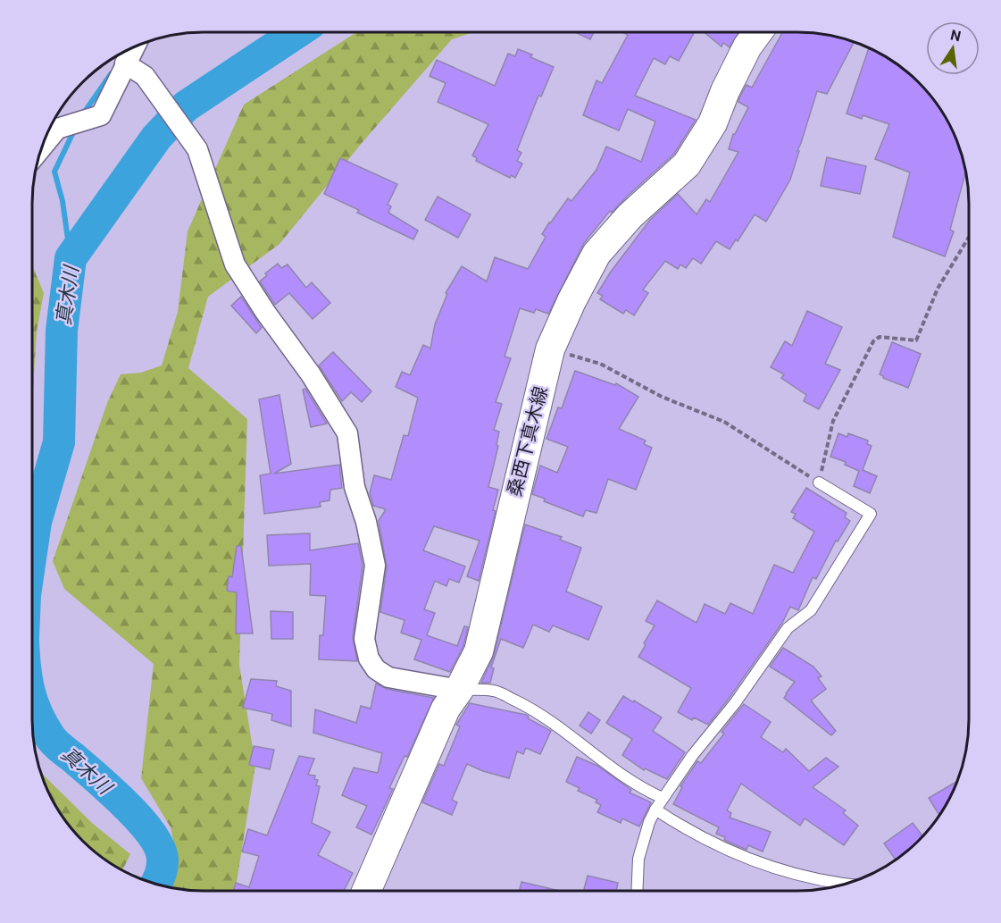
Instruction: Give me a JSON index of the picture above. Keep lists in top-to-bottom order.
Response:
{
  "streets": {
    "main road": ["桑西下真木線"]
  },
  "water": ["真木川"],
  "north": "top"
}
